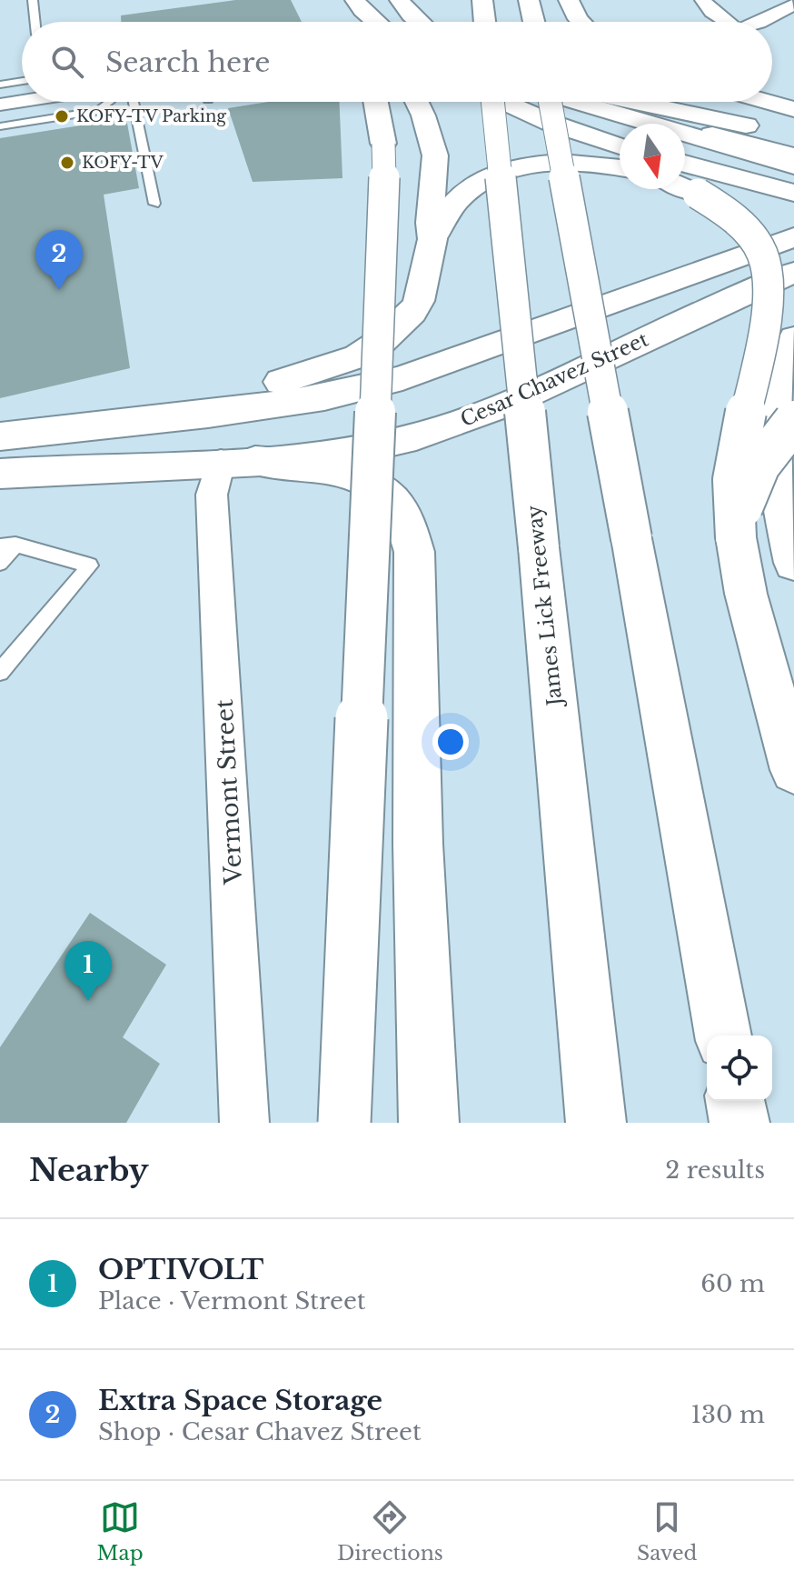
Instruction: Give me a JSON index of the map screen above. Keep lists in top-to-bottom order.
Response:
{
  "streets": {
    "main road": ["Cesar Chavez Street", "James Lick Freeway"],
    "street": ["Vermont Street"]
  },
  "crossings": [
    ["Cesar Chavez Street", "Vermont Street"]
  ],
  "places": ["KOFY-TV Parking", "KOFY-TV"],
  "north": "bottom",
  "page": {
    "search": "Search here",
    "pins": ["2", "1"],
    "heading": ["Nearby", "2 results"],
    "list": [
      {
        "mark": "1",
        "name": "OPTIVOLT",
        "note": "Place · Vermont Street",
        "value": "60 m"
      },
      {
        "mark": "2",
        "name": "Extra Space Storage",
        "note": "Shop · Cesar Chavez Street",
        "value": "130 m"
      }
    ],
    "nav": ["Map", "Directions", "Saved"]
  }
}
